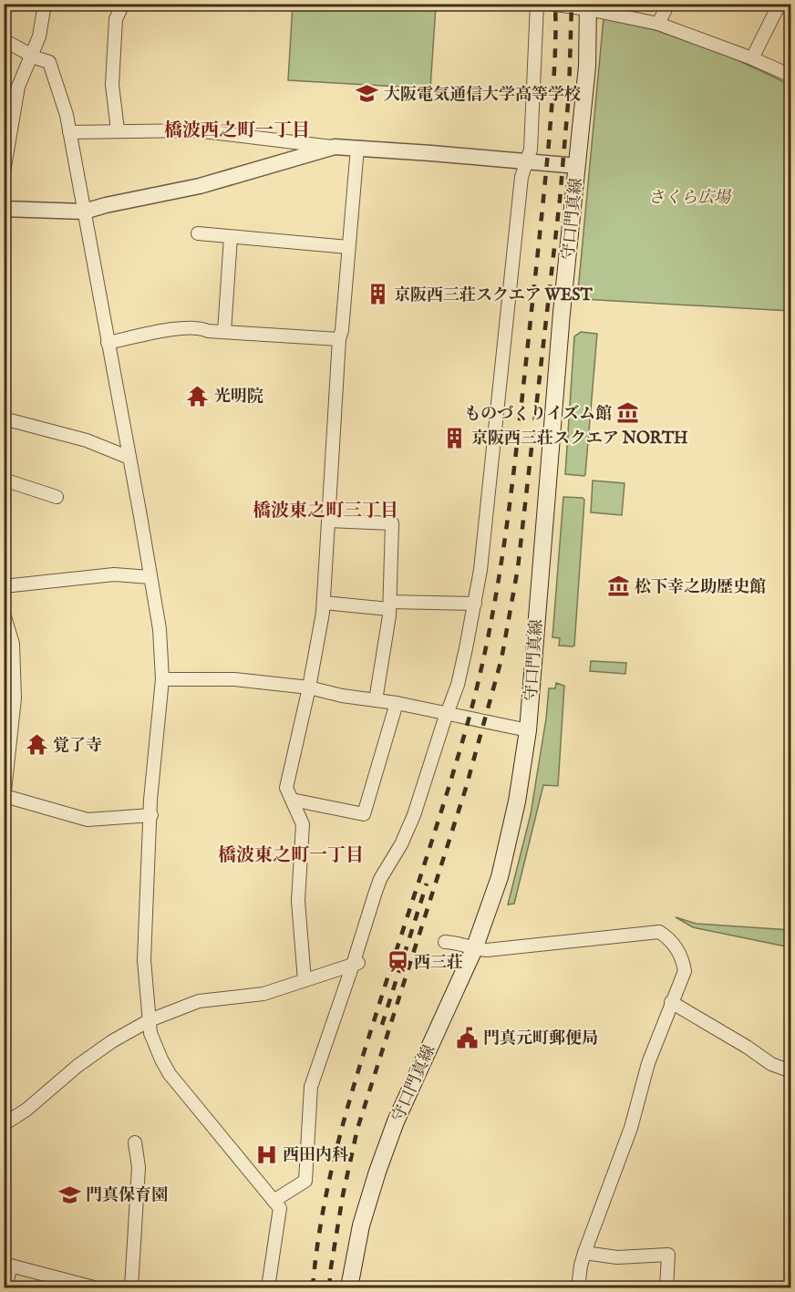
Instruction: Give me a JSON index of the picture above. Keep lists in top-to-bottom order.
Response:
{
  "streets": {
    "main road": ["守口門真線"]
  },
  "districts": ["橋波西之町一丁目", "橋波東之町三丁目", "橋波東之町一丁目"],
  "parks": ["さくら広場"],
  "places": {
    "school or university": ["大阪電気通信大学高等学校", "門真保育園"],
    "building": ["京阪西三荘スクエア WEST", "京阪西三荘スクエア NORTH"],
    "temple": ["光明院", "覚了寺"],
    "museum": ["ものづくりイズム館", "松下幸之助歴史館"],
    "station": ["西三荘"],
    "public building": ["門真元町郵便局"],
    "hospital": ["西田内科"]
  }
}
